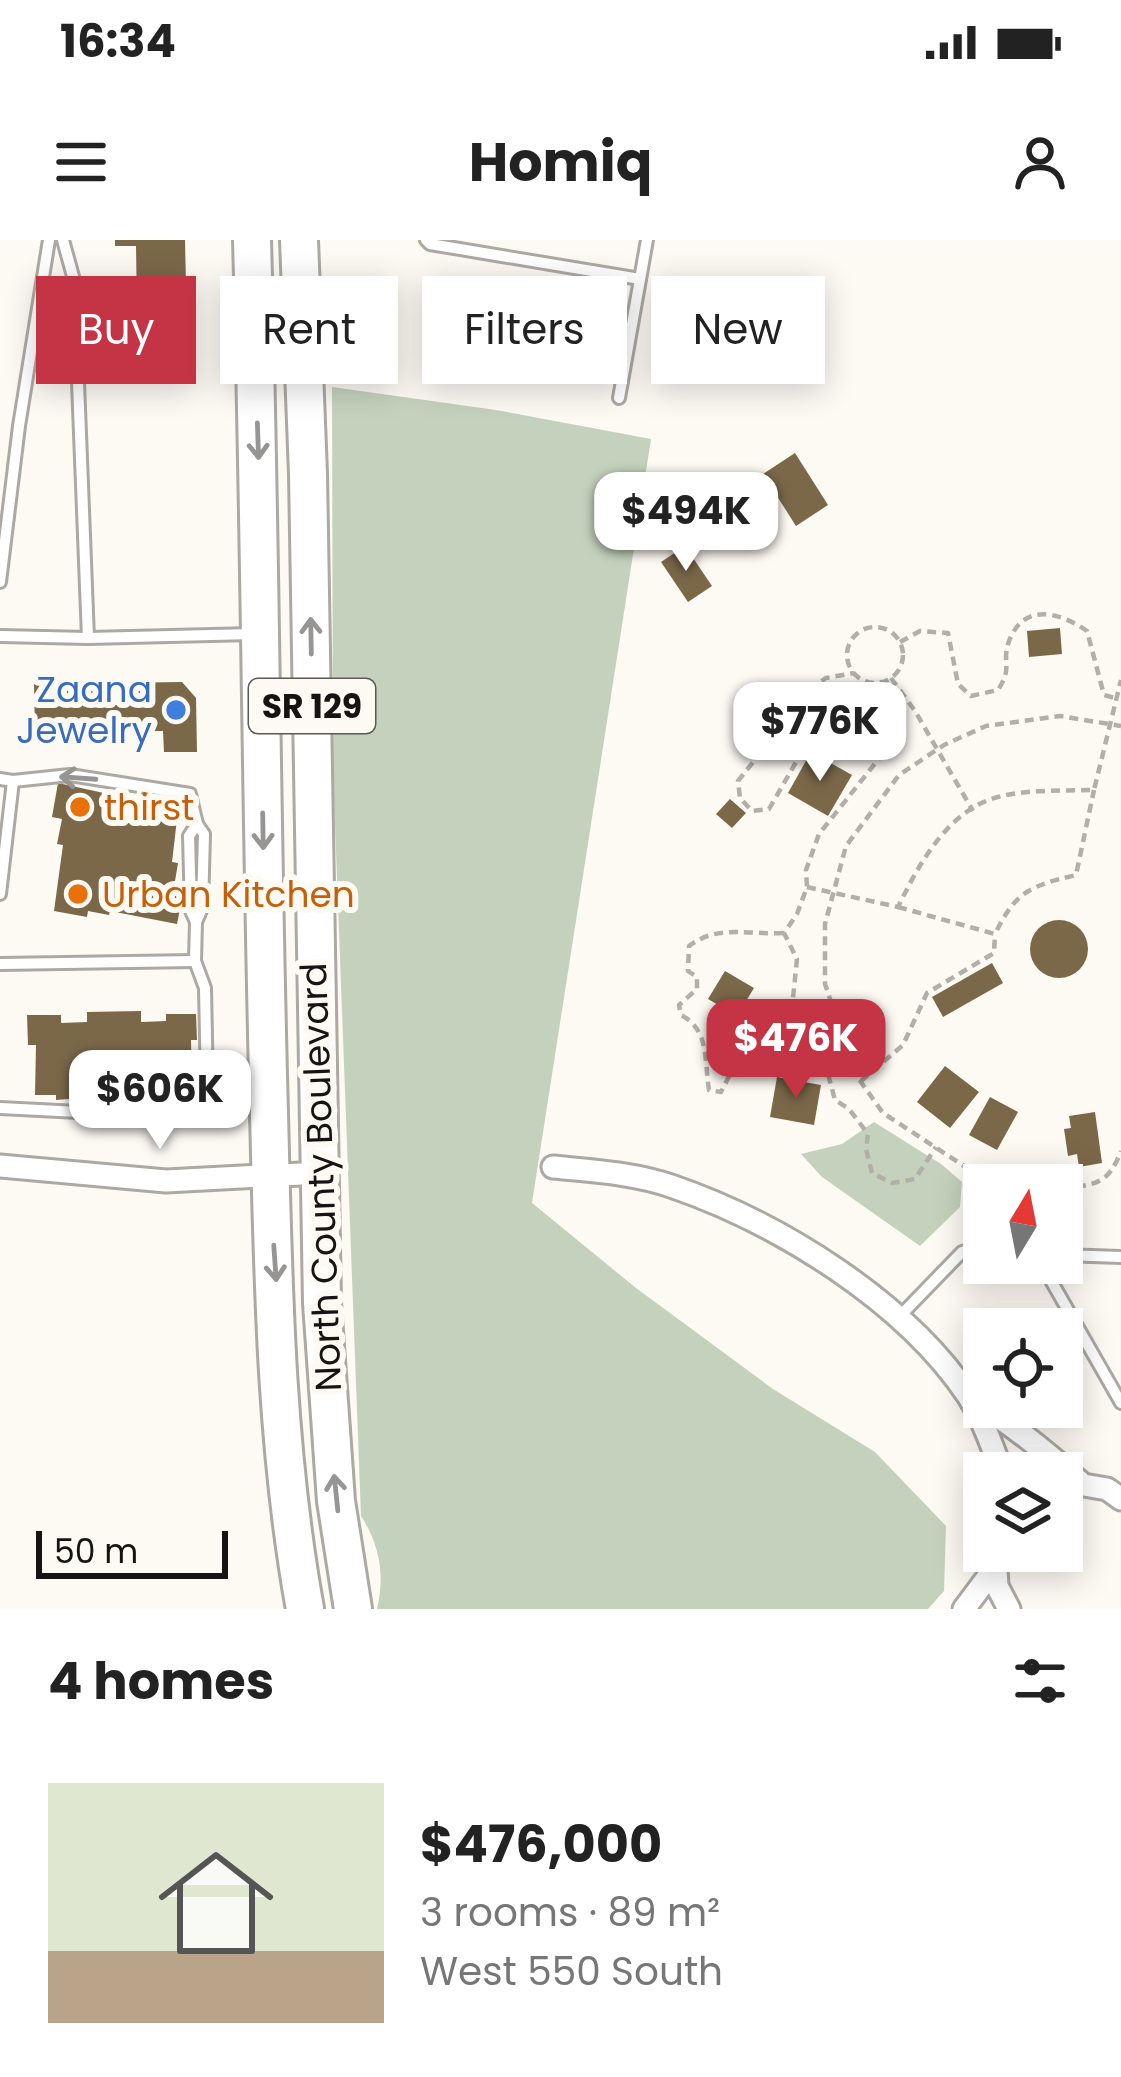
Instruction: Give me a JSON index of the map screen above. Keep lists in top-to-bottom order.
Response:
{
  "streets": {
    "main road": ["SR 129", "North County Boulevard"]
  },
  "places": ["Zaana Jewelry", "thirst", "Urban Kitchen"],
  "scale_bar": "50 m",
  "north": "top",
  "page": {
    "status": "16:34",
    "header": "Homiq",
    "chip": [
      "Buy",
      "Rent",
      "Filters",
      "New"
    ],
    "price": [
      "$494K",
      "$776K",
      "$476K",
      "$606K"
    ],
    "scale": "50 m",
    "heading": "4 homes",
    "list": [
      {
        "name": "$476,000",
        "note": "3 rooms · 89 m² · West 550 South"
      }
    ]
  }
}
